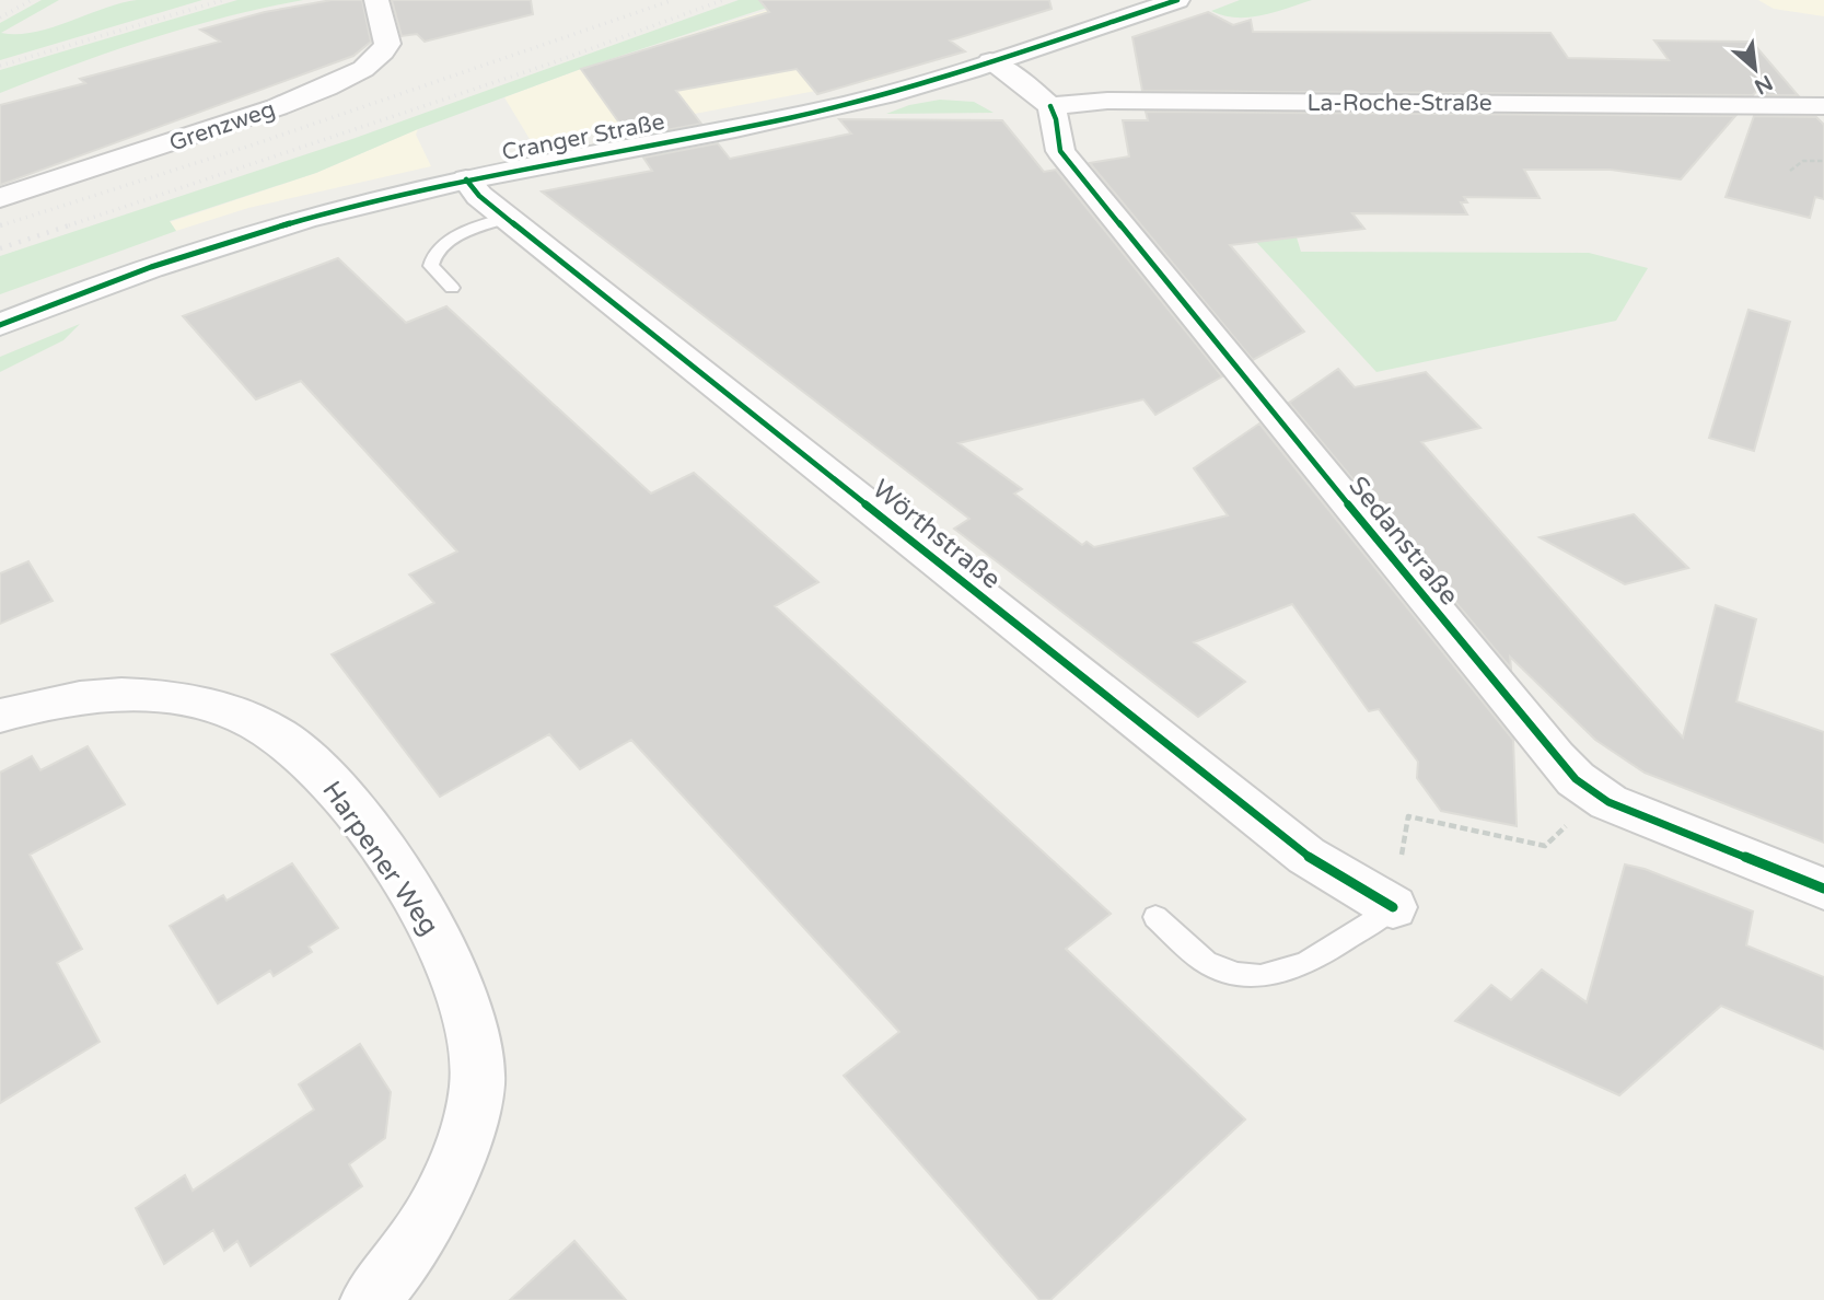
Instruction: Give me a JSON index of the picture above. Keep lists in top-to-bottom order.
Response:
{
  "streets": {
    "street": [
      "La-Roche-Straße",
      "Grenzweg",
      "Cranger Straße",
      "Wörthstraße",
      "Sedanstraße",
      "Harpener Weg"
    ]
  },
  "crossings": [
    ["La-Roche-Straße", "Sedanstraße"],
    ["Cranger Straße", "Wörthstraße"]
  ],
  "north": "bottom right"
}
